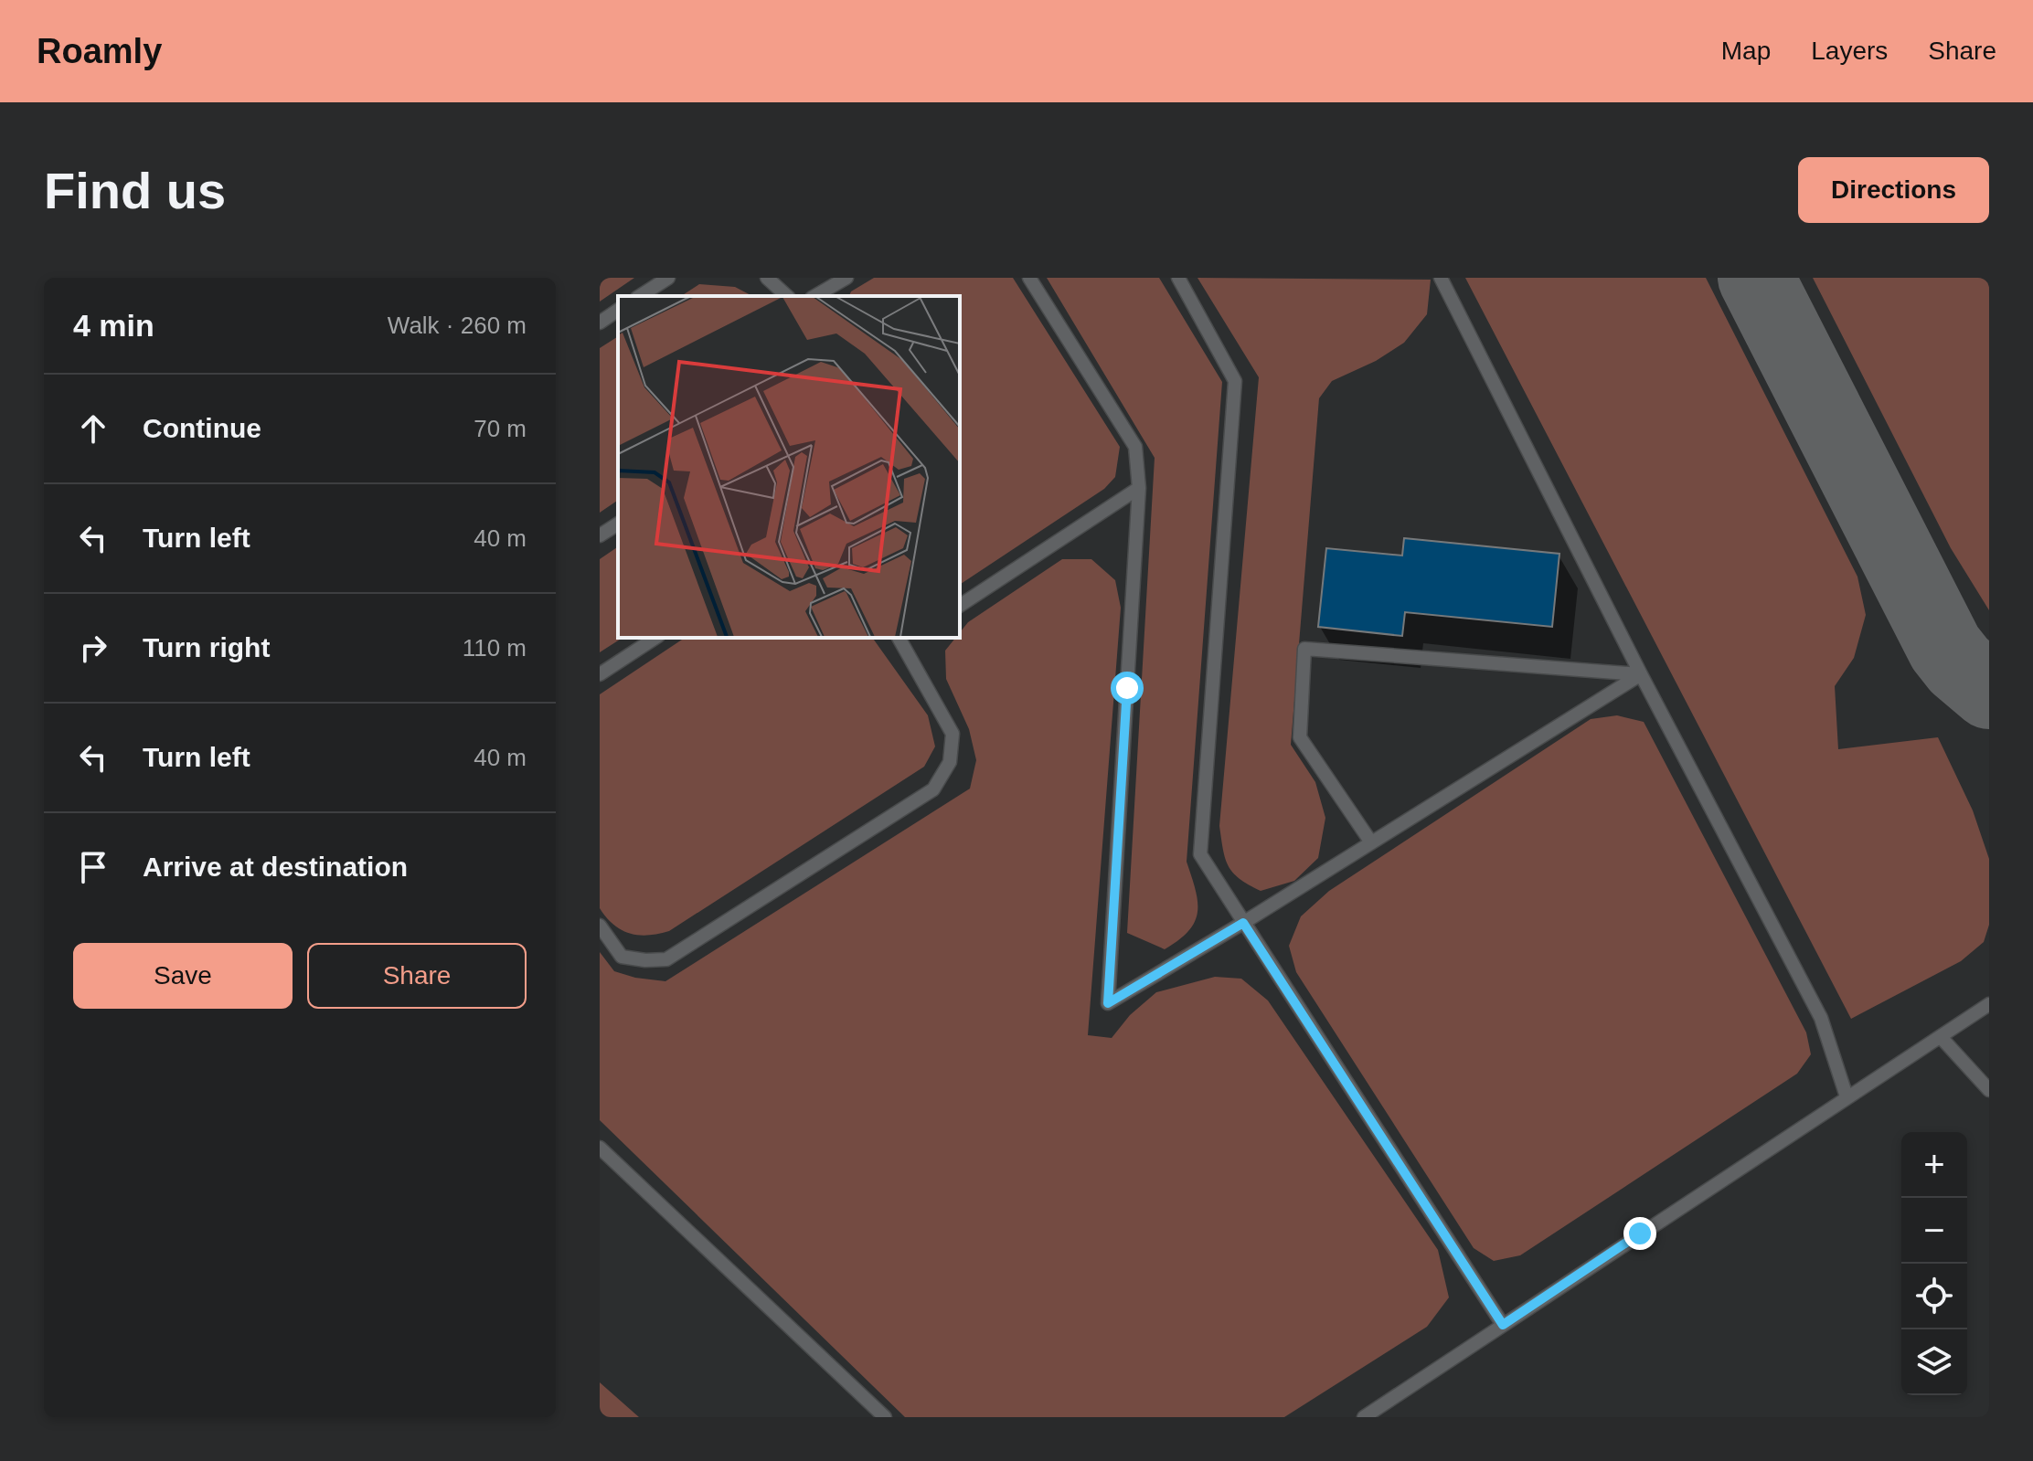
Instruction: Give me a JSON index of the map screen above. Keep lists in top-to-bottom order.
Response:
{
  "page": {
    "header": "Roamly",
    "nav": ["Map", "Layers", "Share"],
    "buttons": [
      "Directions",
      ["Save", "Share"]
    ],
    "title": "Find us",
    "heading": ["4 min", "Walk · 260 m"],
    "list": [
      ["Continue", "70 m"],
      ["Turn left", "40 m"],
      ["Turn right", "110 m"],
      ["Turn left", "40 m"],
      "Arrive at destination"
    ],
    "map_buttons": ["+", "−"]
  }
}
